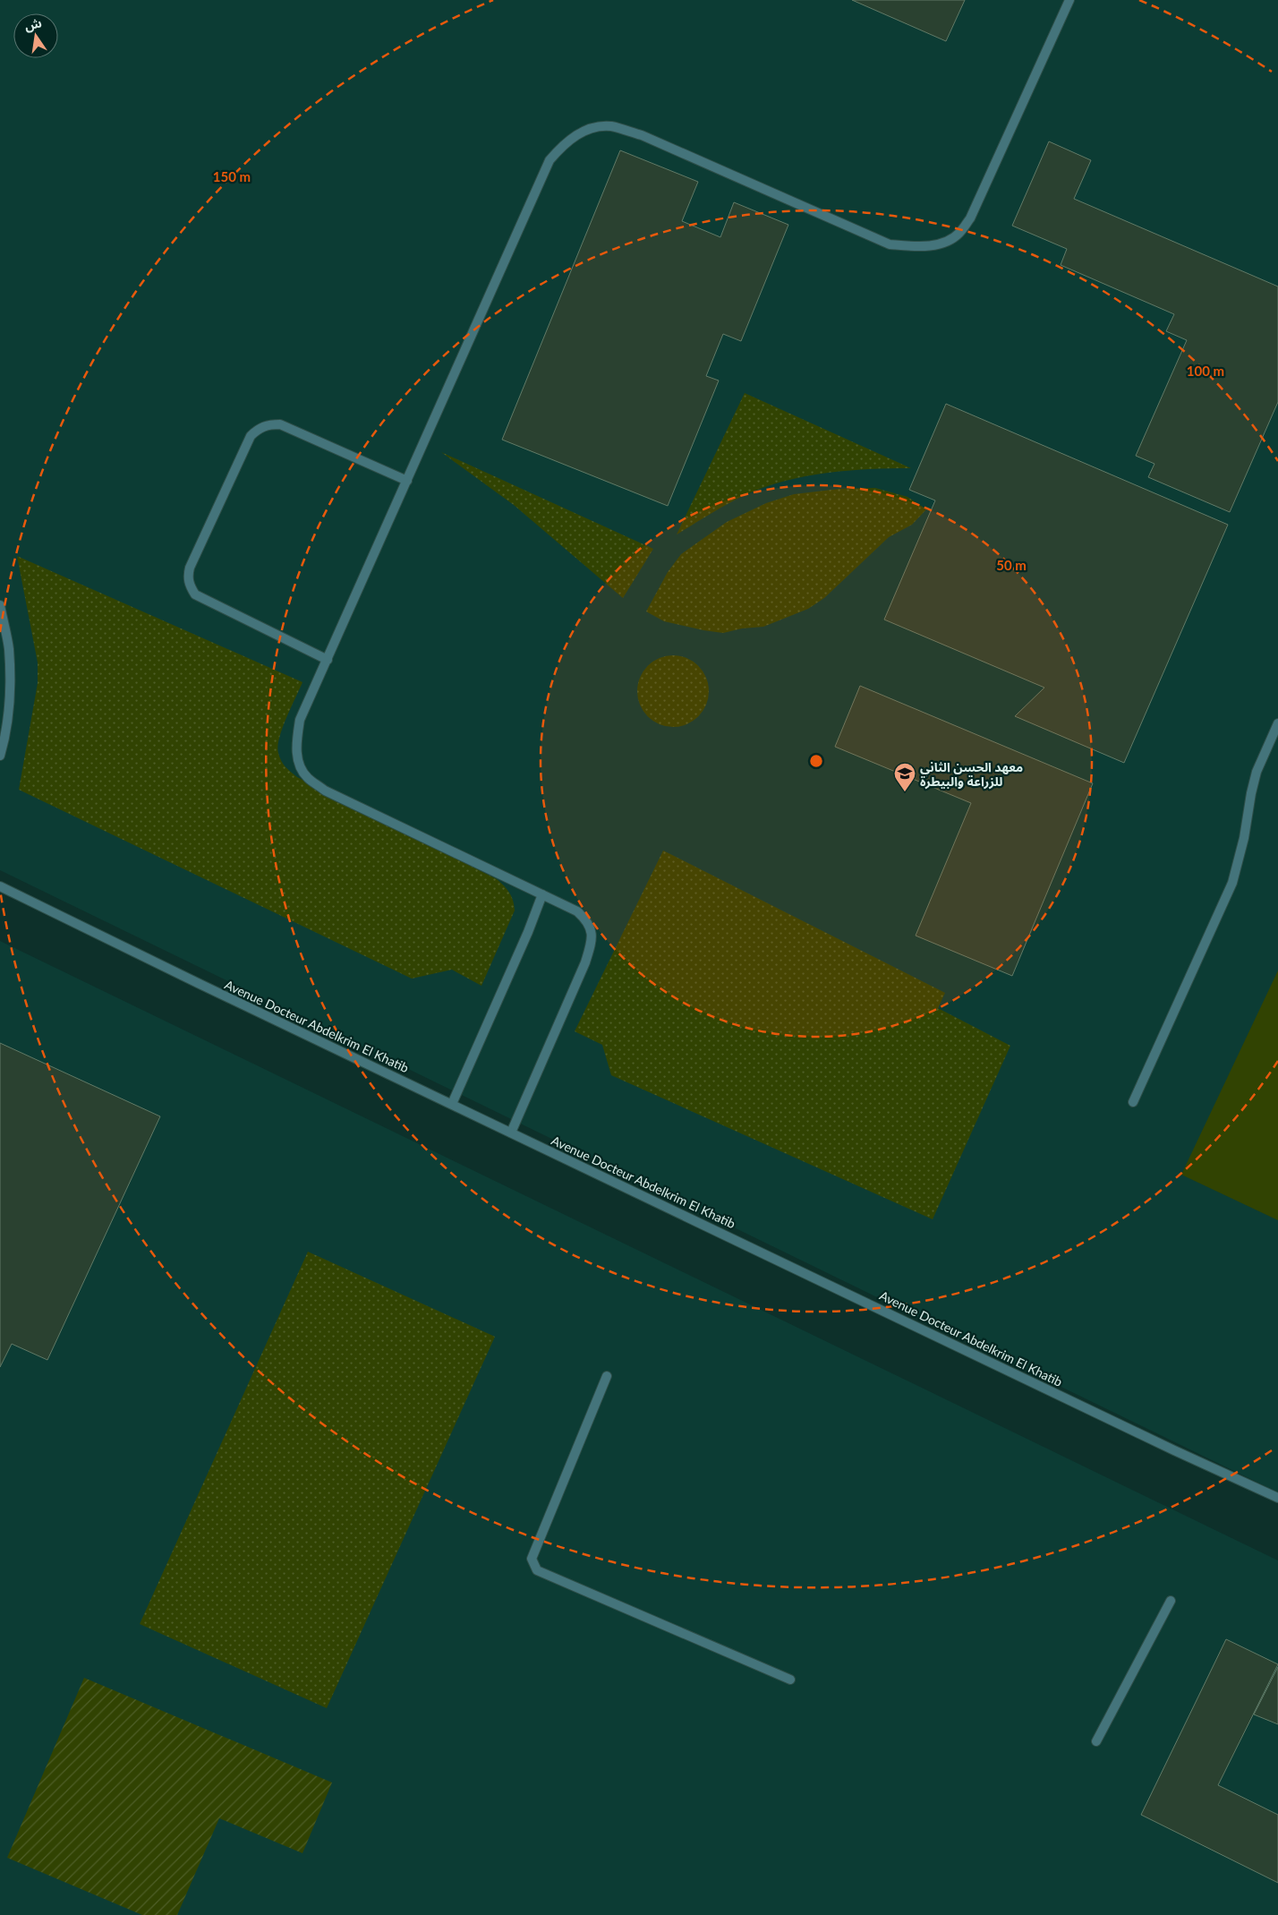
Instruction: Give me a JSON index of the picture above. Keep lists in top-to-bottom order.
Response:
{
  "streets": {
    "street": ["Avenue Docteur Abdelkrim El Khatib"]
  },
  "places": {
    "school or university": ["معهد الحسن الثاني للزراعة والبيطرة"]
  },
  "north": "top",
  "rings": ["150 m", "100 m", "50 m"]
}
